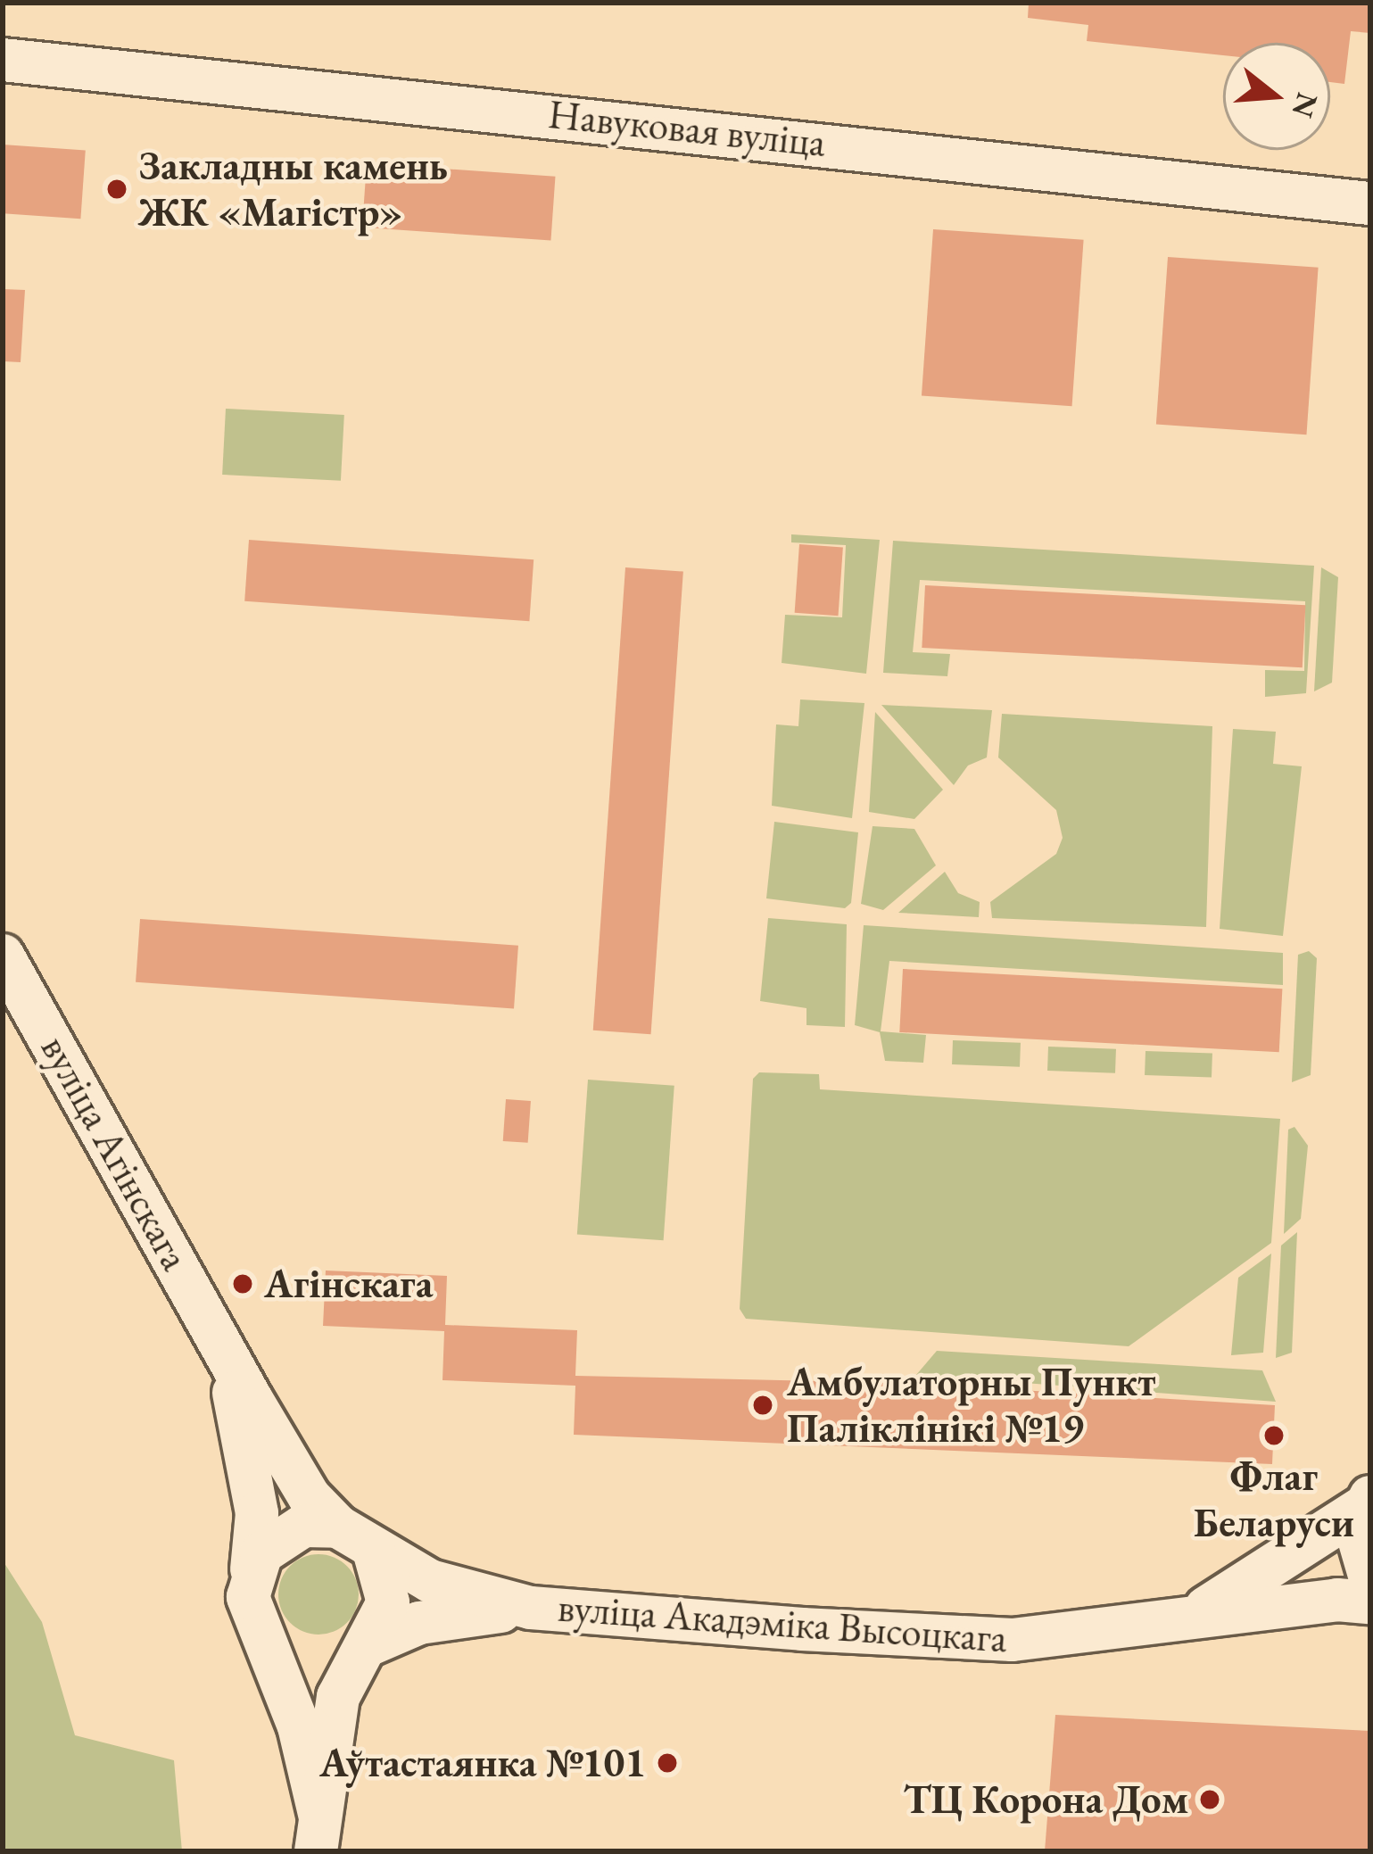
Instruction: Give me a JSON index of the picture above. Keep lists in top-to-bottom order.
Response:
{
  "streets": {
    "street": ["Навуковая вуліца", "вуліца Агінскага", "вуліца Акадэміка Высоцкага"]
  },
  "places": [
    "Закладны камень ЖК «Магістр»",
    "Агінскага",
    "Амбулаторны Пункт Паліклінікі №19",
    "Флаг Беларуси",
    "Аўтастаянка №101",
    "ТЦ Корона Дом"
  ],
  "north": "right"
}
